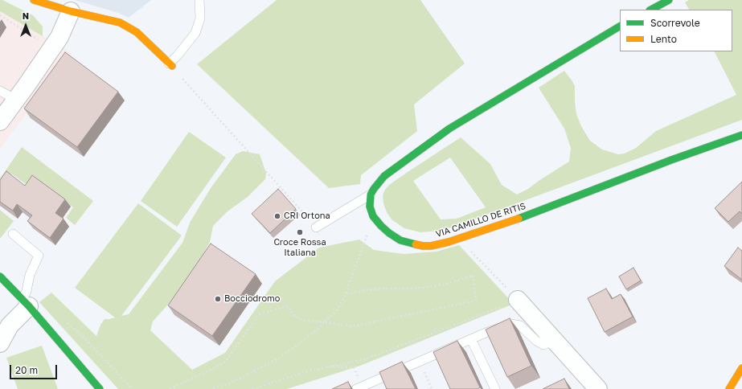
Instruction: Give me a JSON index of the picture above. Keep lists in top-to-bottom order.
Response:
{
  "streets": {
    "street": ["VIA CAMILLO DE RITIS"]
  },
  "places": ["CRI Ortona", "Croce Rossa Italiana", "Bocciodromo"],
  "legend": ["Scorrevole", "Lento"],
  "scale_bar": "20 m",
  "north": "top"
}
